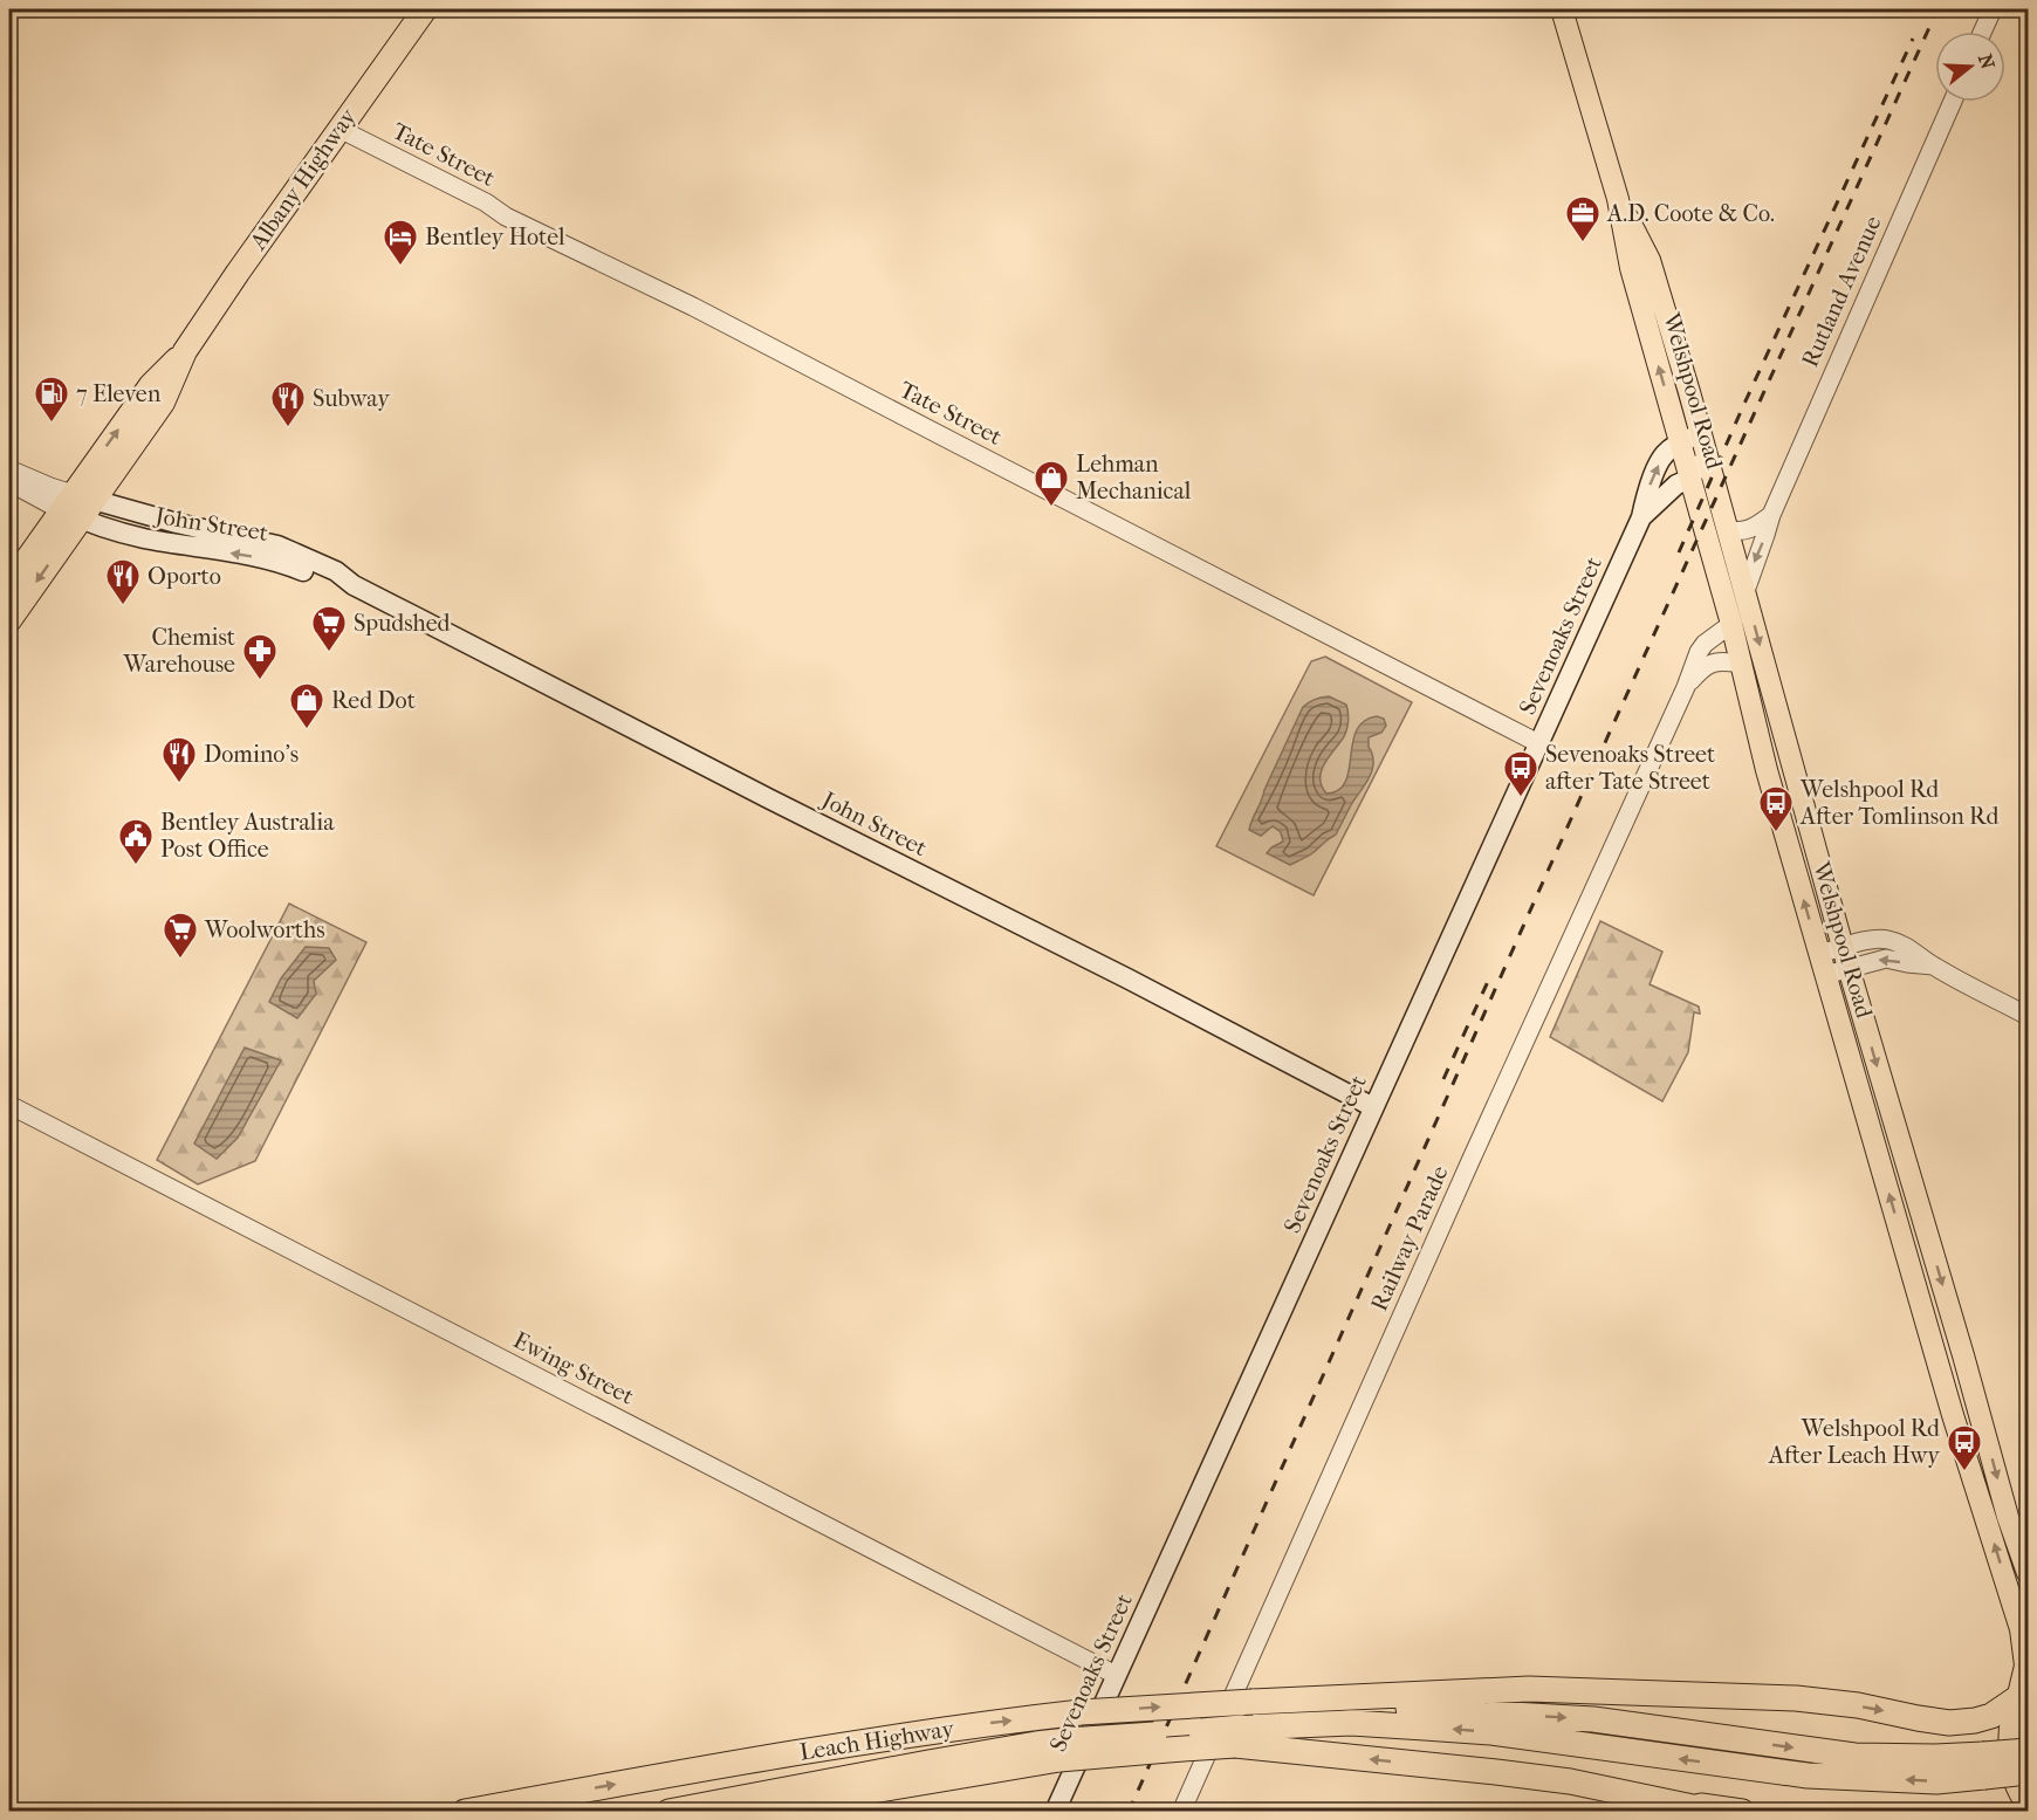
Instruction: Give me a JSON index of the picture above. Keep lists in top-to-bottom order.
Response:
{
  "streets": {
    "highway": ["Albany Highway", "Leach Highway"],
    "main road": ["Welshpool Road", "John Street", "Sevenoaks Street"],
    "street": [
      "Tate Street",
      "Rutland Avenue",
      "Railway Parade",
      "Ewing Street"
    ]
  },
  "crossings": [
    ["Tate Street", "Albany Highway"],
    ["Tate Street", "Sevenoaks Street"],
    ["Albany Highway", "John Street"],
    ["Rutland Avenue", "Welshpool Road"],
    ["Welshpool Road", "Sevenoaks Street"],
    ["Welshpool Road", "Railway Parade"],
    ["John Street", "Sevenoaks Street"],
    ["Sevenoaks Street", "Ewing Street"]
  ],
  "places": {
    "office": ["A.D. Coote & Co."],
    "hotel": ["Bentley Hotel"],
    "fuel station": ["7 Eleven"],
    "restaurant": ["Subway", "Oporto", "Domino's"],
    "shop": ["Lehman Mechanical", "Red Dot"],
    "supermarket": ["Spudshed", "Woolworths"],
    "pharmacy": ["Chemist Warehouse"],
    "bus stop": ["Sevenoaks Street after Tate Street", "Welshpool Rd After Tomlinson Rd", "Welshpool Rd After Leach Hwy"],
    "public building": ["Bentley Australia Post Office"]
  },
  "north": "right"
}
